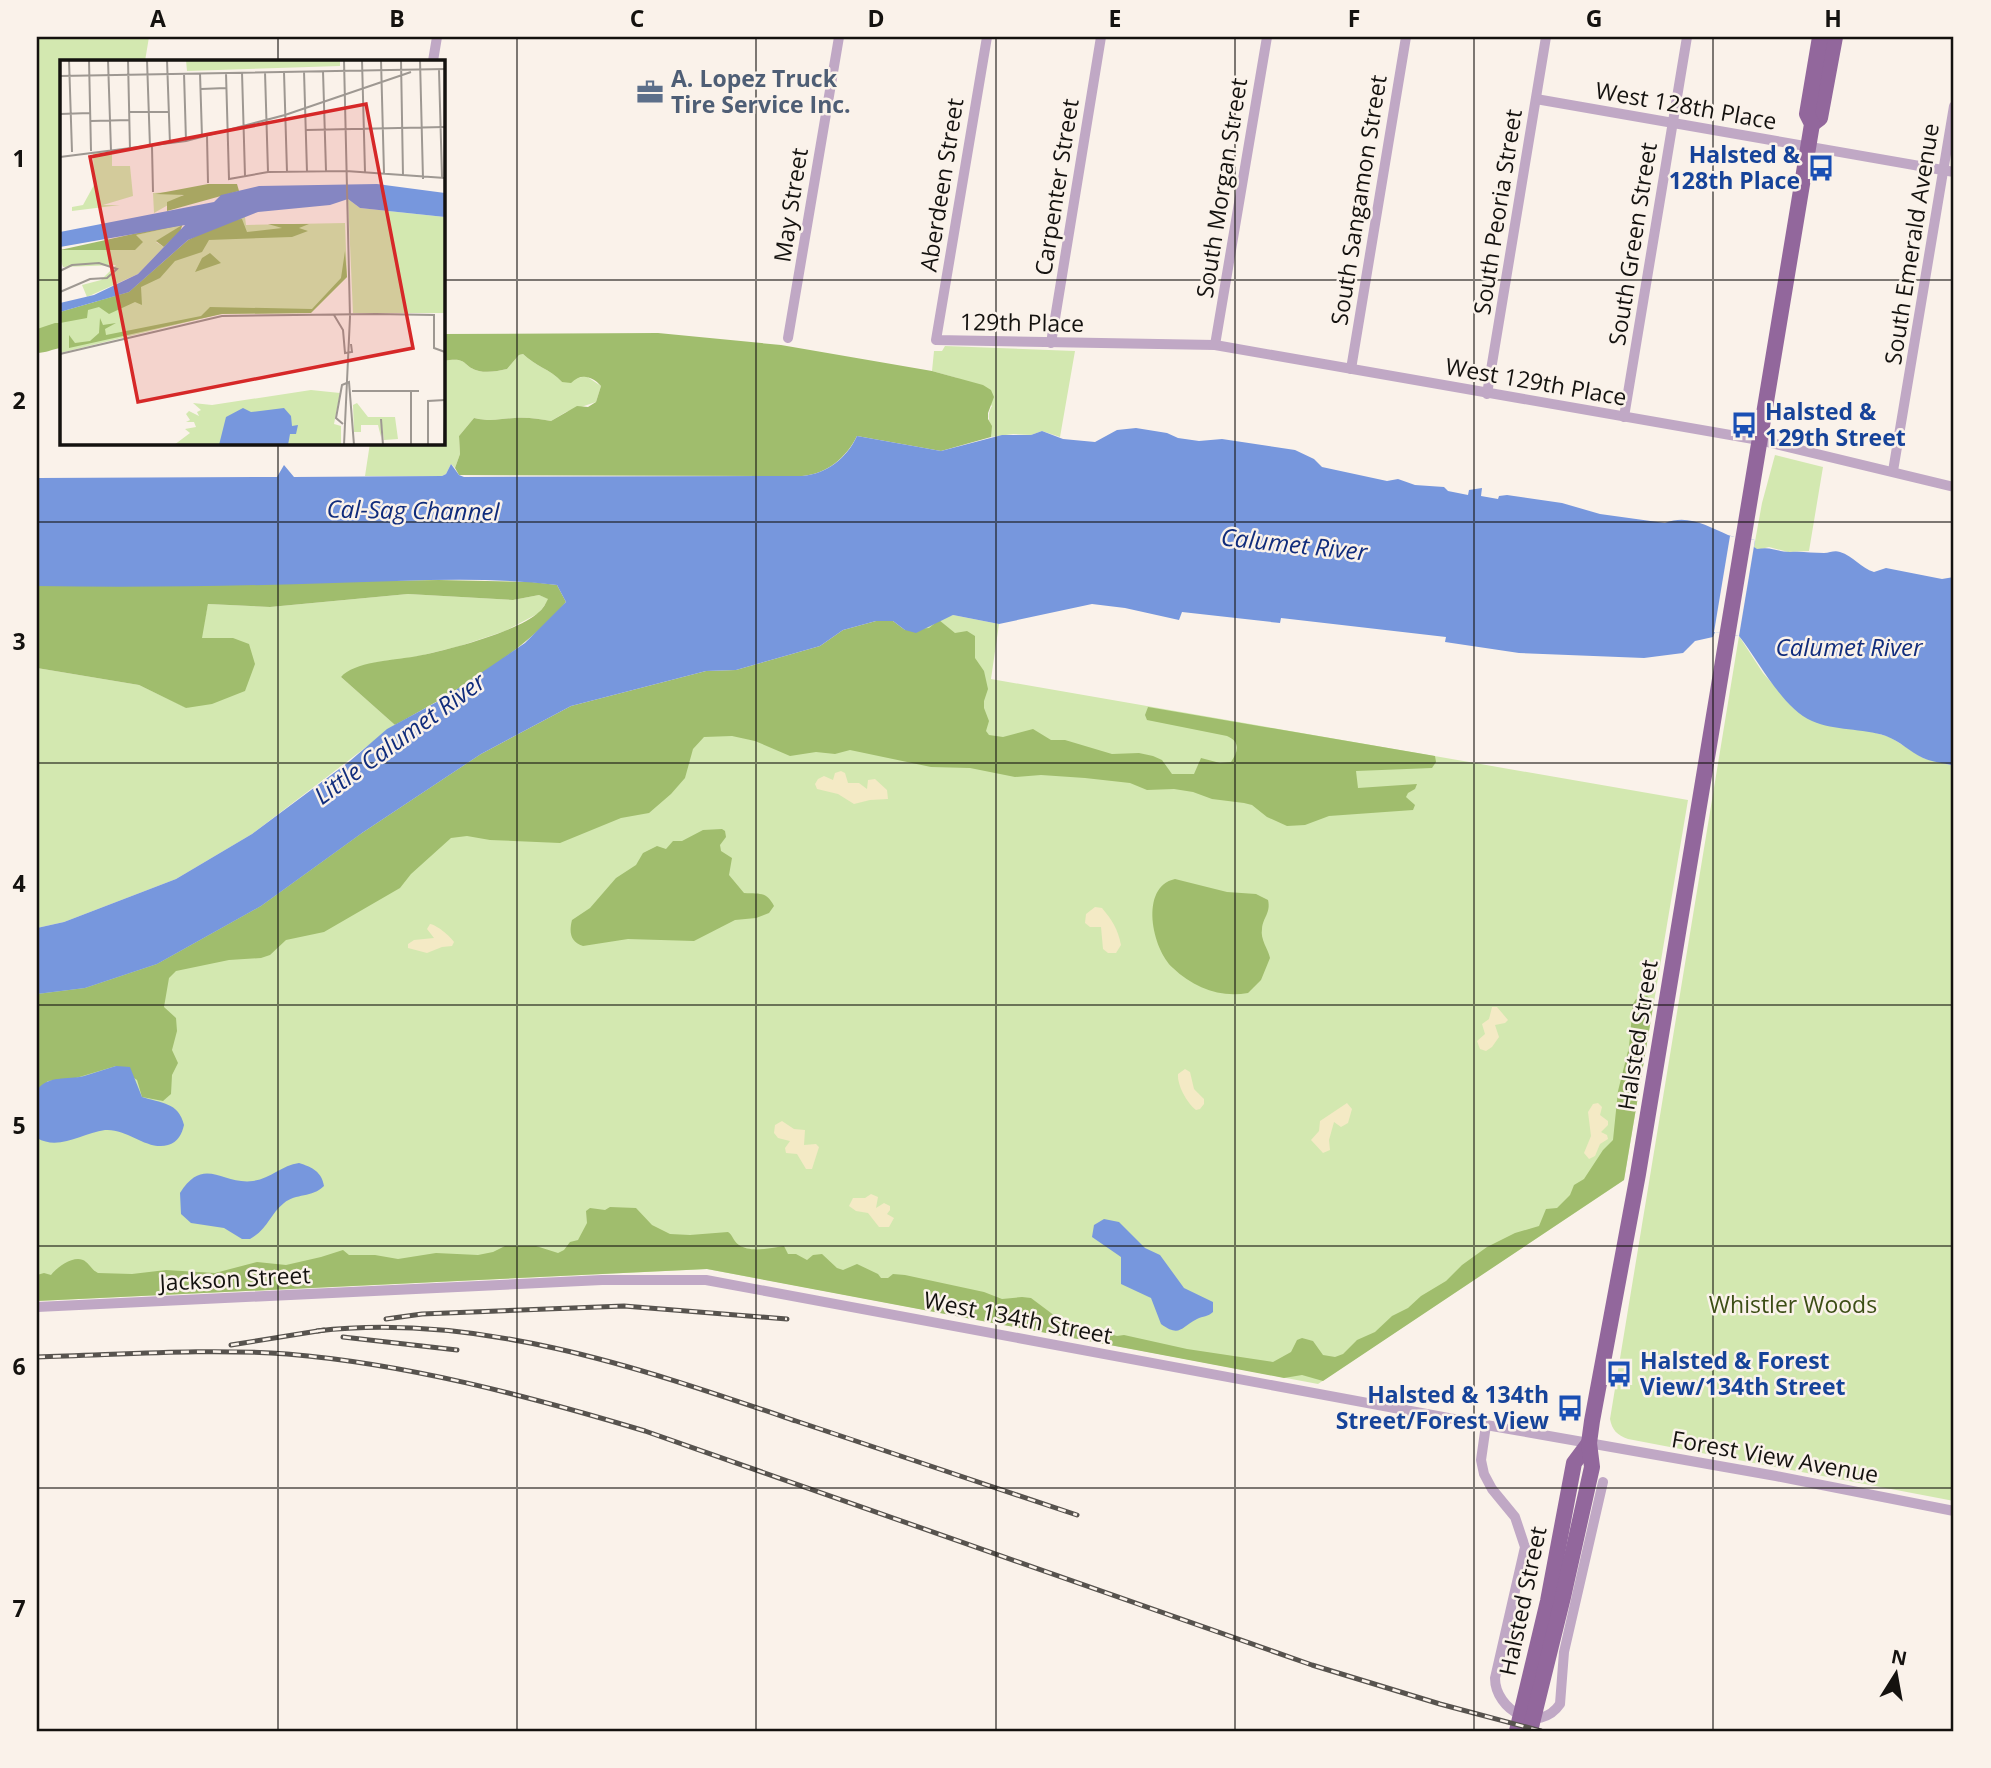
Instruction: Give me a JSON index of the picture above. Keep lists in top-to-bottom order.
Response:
{
  "streets": {
    "main road": ["Halsted Street"],
    "street": [
      "West 128th Place",
      "Aberdeen Street",
      "Carpenter Street",
      "South Morgan Street",
      "South Sangamon Street",
      "May Street",
      "South Peoria Street",
      "South Green Street",
      "South Emerald Avenue",
      "129th Place",
      "West 129th Place",
      "Jackson Street",
      "West 134th Street",
      "Forest View Avenue"
    ]
  },
  "crossings": [
    ["West 128th Place", "South Peoria Street"],
    ["West 128th Place", "South Green Street"],
    ["West 128th Place", "South Emerald Avenue"],
    ["West 128th Place", "Halsted Street"],
    ["Aberdeen Street", "129th Place"],
    ["Carpenter Street", "129th Place"],
    ["South Morgan Street", "West 129th Place"],
    ["South Sangamon Street", "West 129th Place"],
    ["South Peoria Street", "West 129th Place"],
    ["South Green Street", "West 129th Place"],
    ["South Emerald Avenue", "West 129th Place"],
    ["129th Place", "West 129th Place"],
    ["West 129th Place", "Halsted Street"],
    ["Halsted Street", "West 134th Street"],
    ["Halsted Street", "Forest View Avenue"],
    ["Jackson Street", "West 134th Street"],
    ["West 134th Street", "Forest View Avenue"]
  ],
  "water": ["Cal-Sag Channel", "Calumet River", "Little Calumet River"],
  "parks": ["Whistler Woods"],
  "places": {
    "office": ["A. Lopez Truck Tire Service Inc."],
    "bus stop": [
      "Halsted & 128th Place",
      "Halsted & 129th Street",
      "Halsted & Forest View/134th Street",
      "Halsted & 134th Street/Forest View"
    ]
  },
  "north": "top",
  "grid": {
    "columns": [
      "A",
      "B",
      "C",
      "D",
      "E",
      "F",
      "G",
      "H"
    ],
    "rows": [
      "1",
      "2",
      "3",
      "4",
      "5",
      "6",
      "7"
    ]
  }
}
